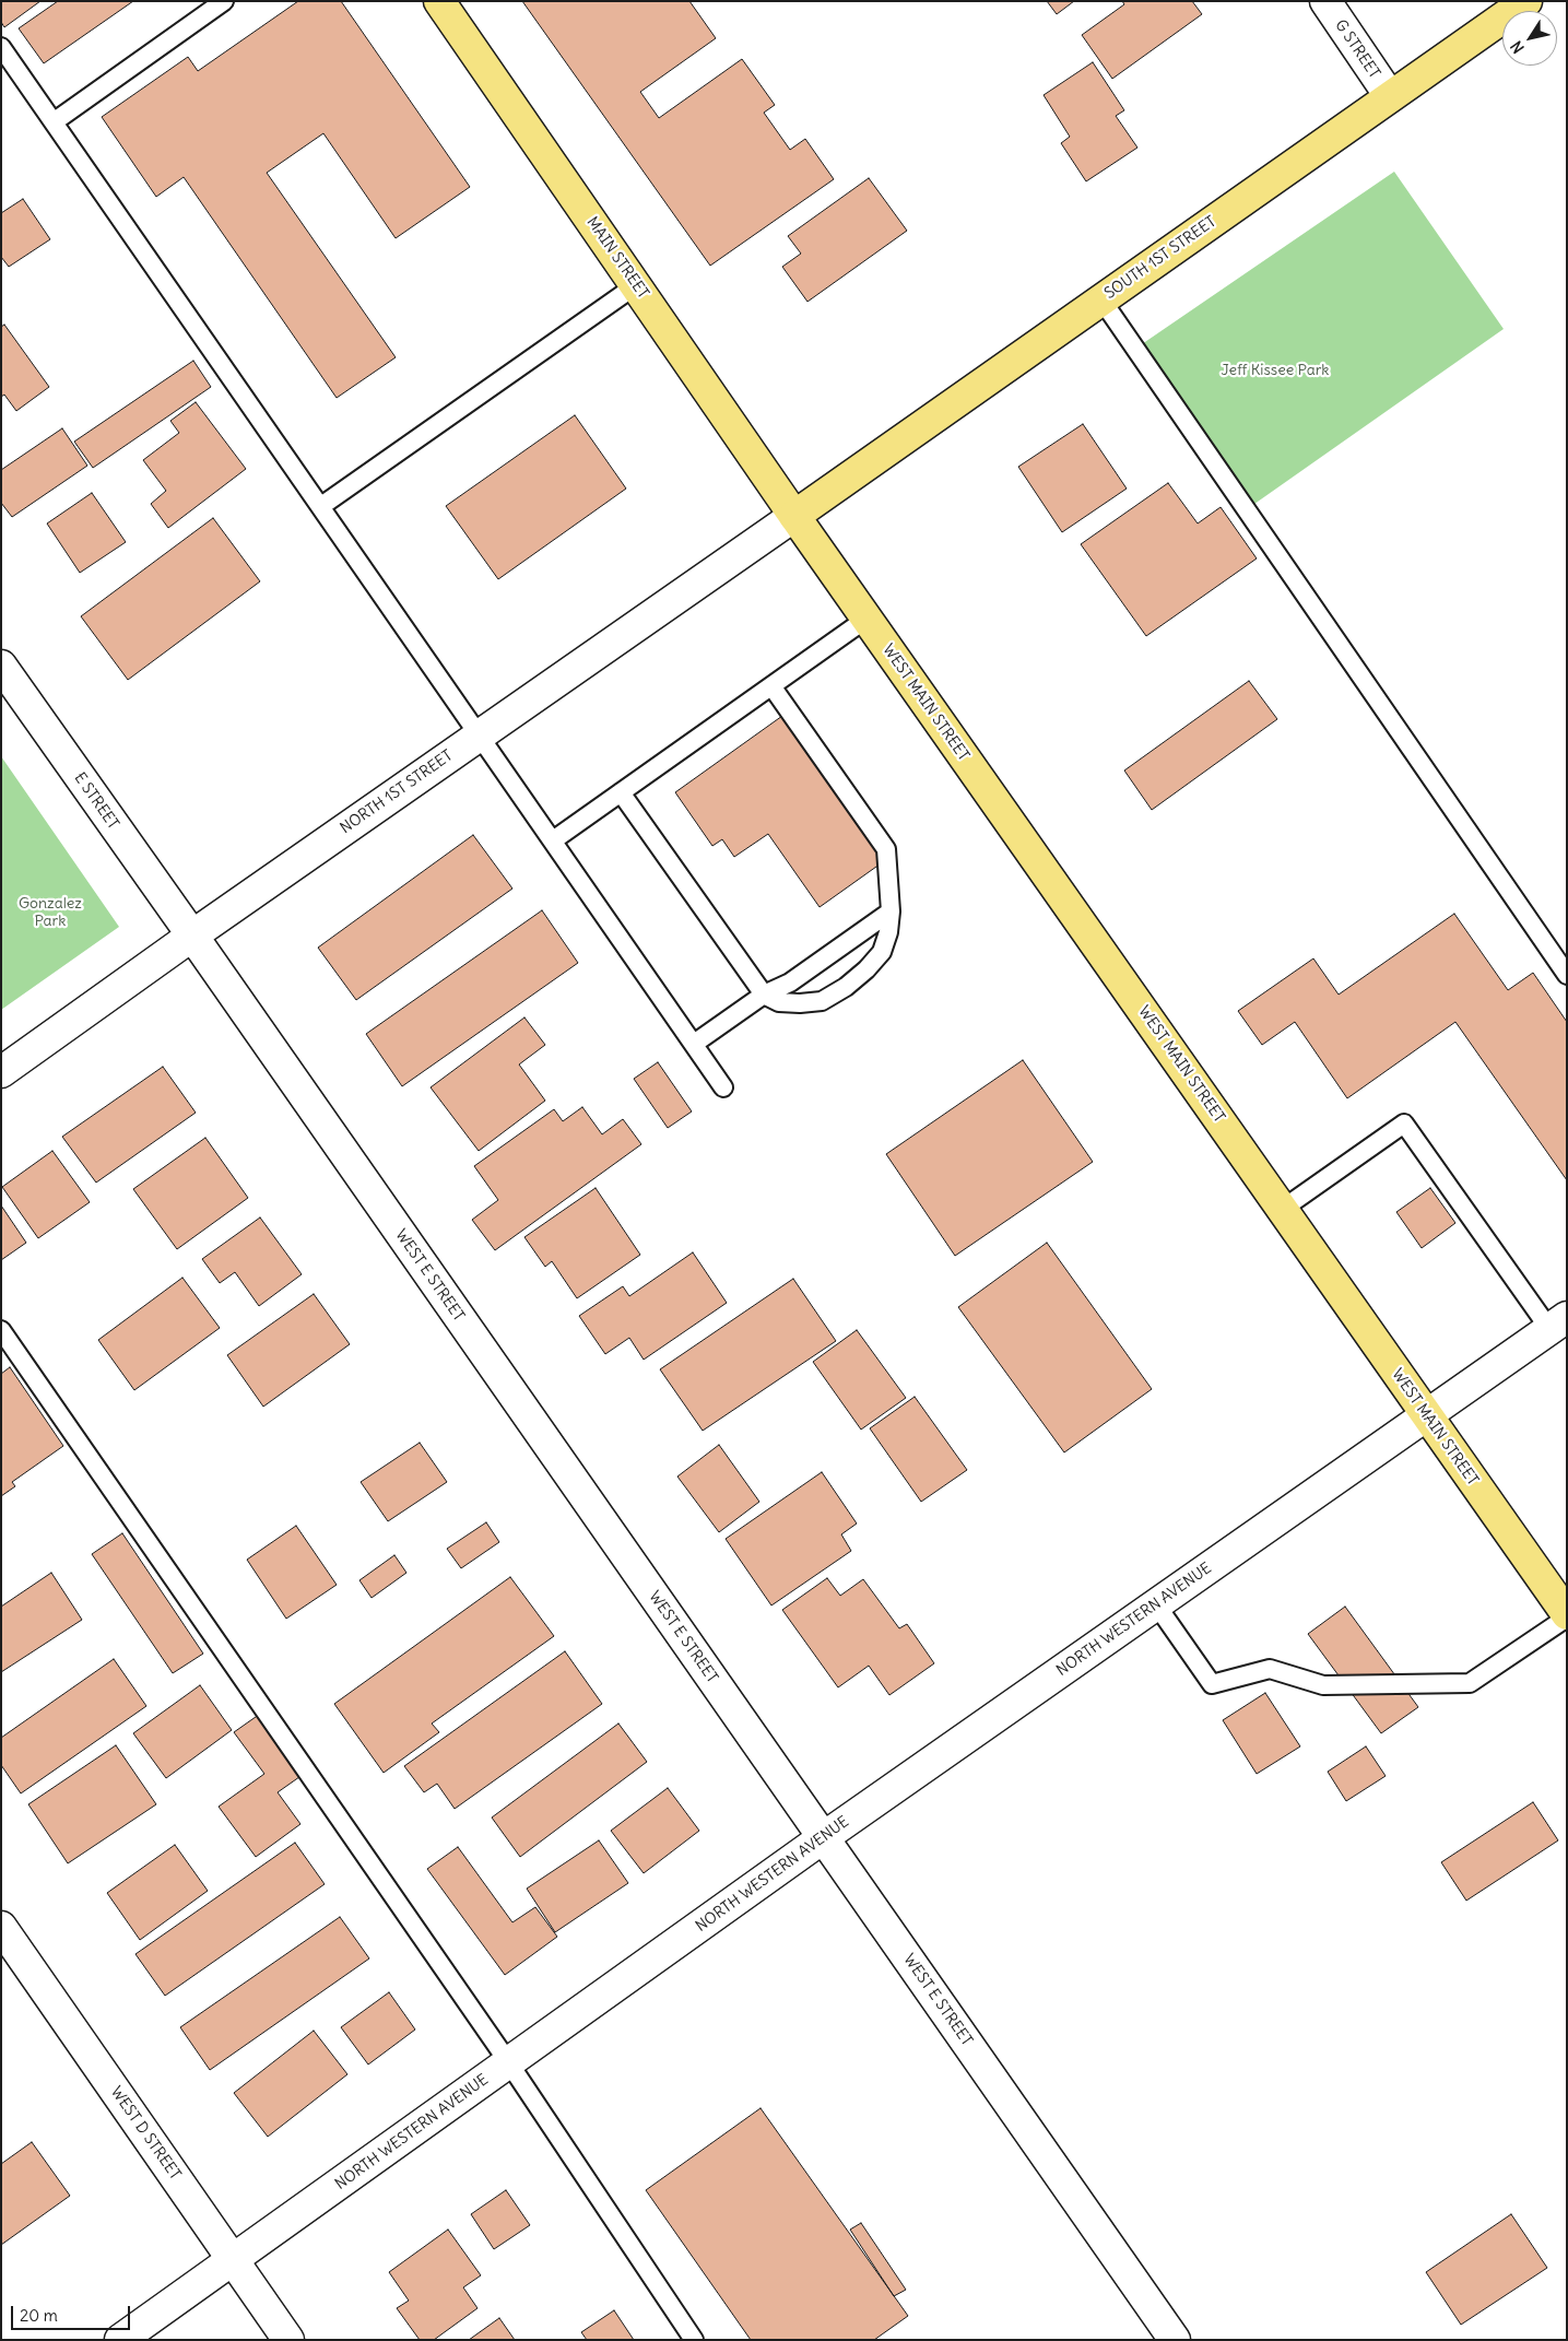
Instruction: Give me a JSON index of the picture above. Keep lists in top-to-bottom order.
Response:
{
  "streets": {
    "main road": ["MAIN STREET", "SOUTH 1ST STREET", "WEST MAIN STREET"],
    "street": [
      "G STREET",
      "NORTH 1ST STREET",
      "E STREET",
      "WEST E STREET",
      "NORTH WESTERN AVENUE",
      "WEST D STREET"
    ]
  },
  "crossings": [
    ["G STREET", "SOUTH 1ST STREET"],
    ["MAIN STREET", "SOUTH 1ST STREET"],
    ["MAIN STREET", "WEST MAIN STREET"],
    ["MAIN STREET", "NORTH 1ST STREET"],
    ["SOUTH 1ST STREET", "WEST MAIN STREET"],
    ["SOUTH 1ST STREET", "NORTH 1ST STREET"],
    ["WEST MAIN STREET", "NORTH 1ST STREET"],
    ["WEST MAIN STREET", "NORTH WESTERN AVENUE"],
    ["NORTH 1ST STREET", "E STREET"],
    ["NORTH 1ST STREET", "WEST E STREET"],
    ["E STREET", "WEST E STREET"],
    ["WEST E STREET", "NORTH WESTERN AVENUE"],
    ["NORTH WESTERN AVENUE", "WEST D STREET"]
  ],
  "parks": ["Jeff Kissee Park", "Gonzalez Park"],
  "scale_bar": "20 m",
  "north": "bottom left"
}
